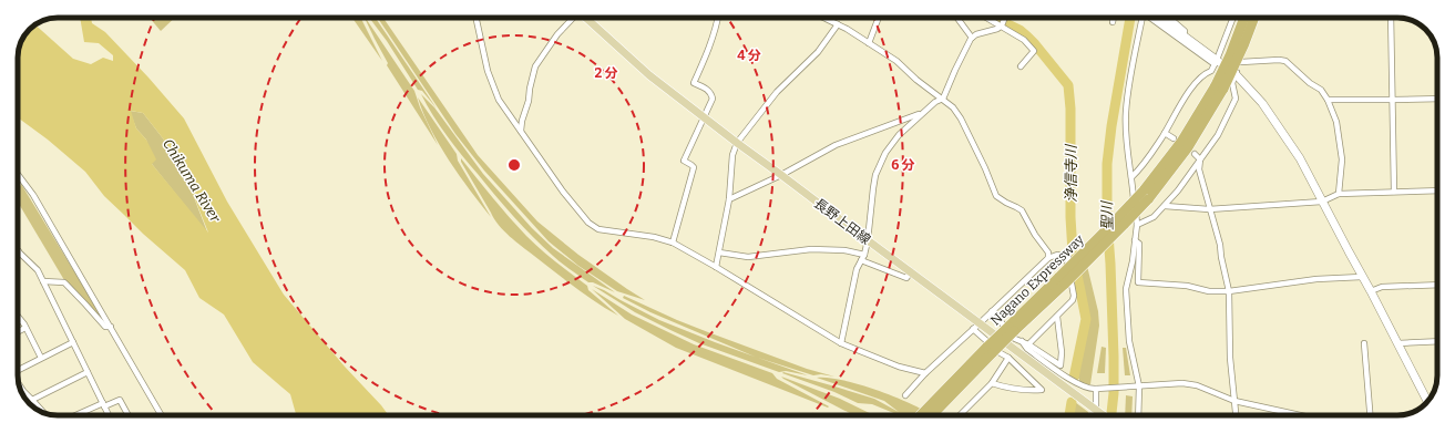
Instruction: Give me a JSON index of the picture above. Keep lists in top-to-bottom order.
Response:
{
  "streets": {
    "highway": ["Nagano Expressway"],
    "main road": ["長野上田線"]
  },
  "water": ["浄信寺川", "Chikuma River", "聖川"],
  "rings": ["4 分", "2 分", "6 分"]
}
